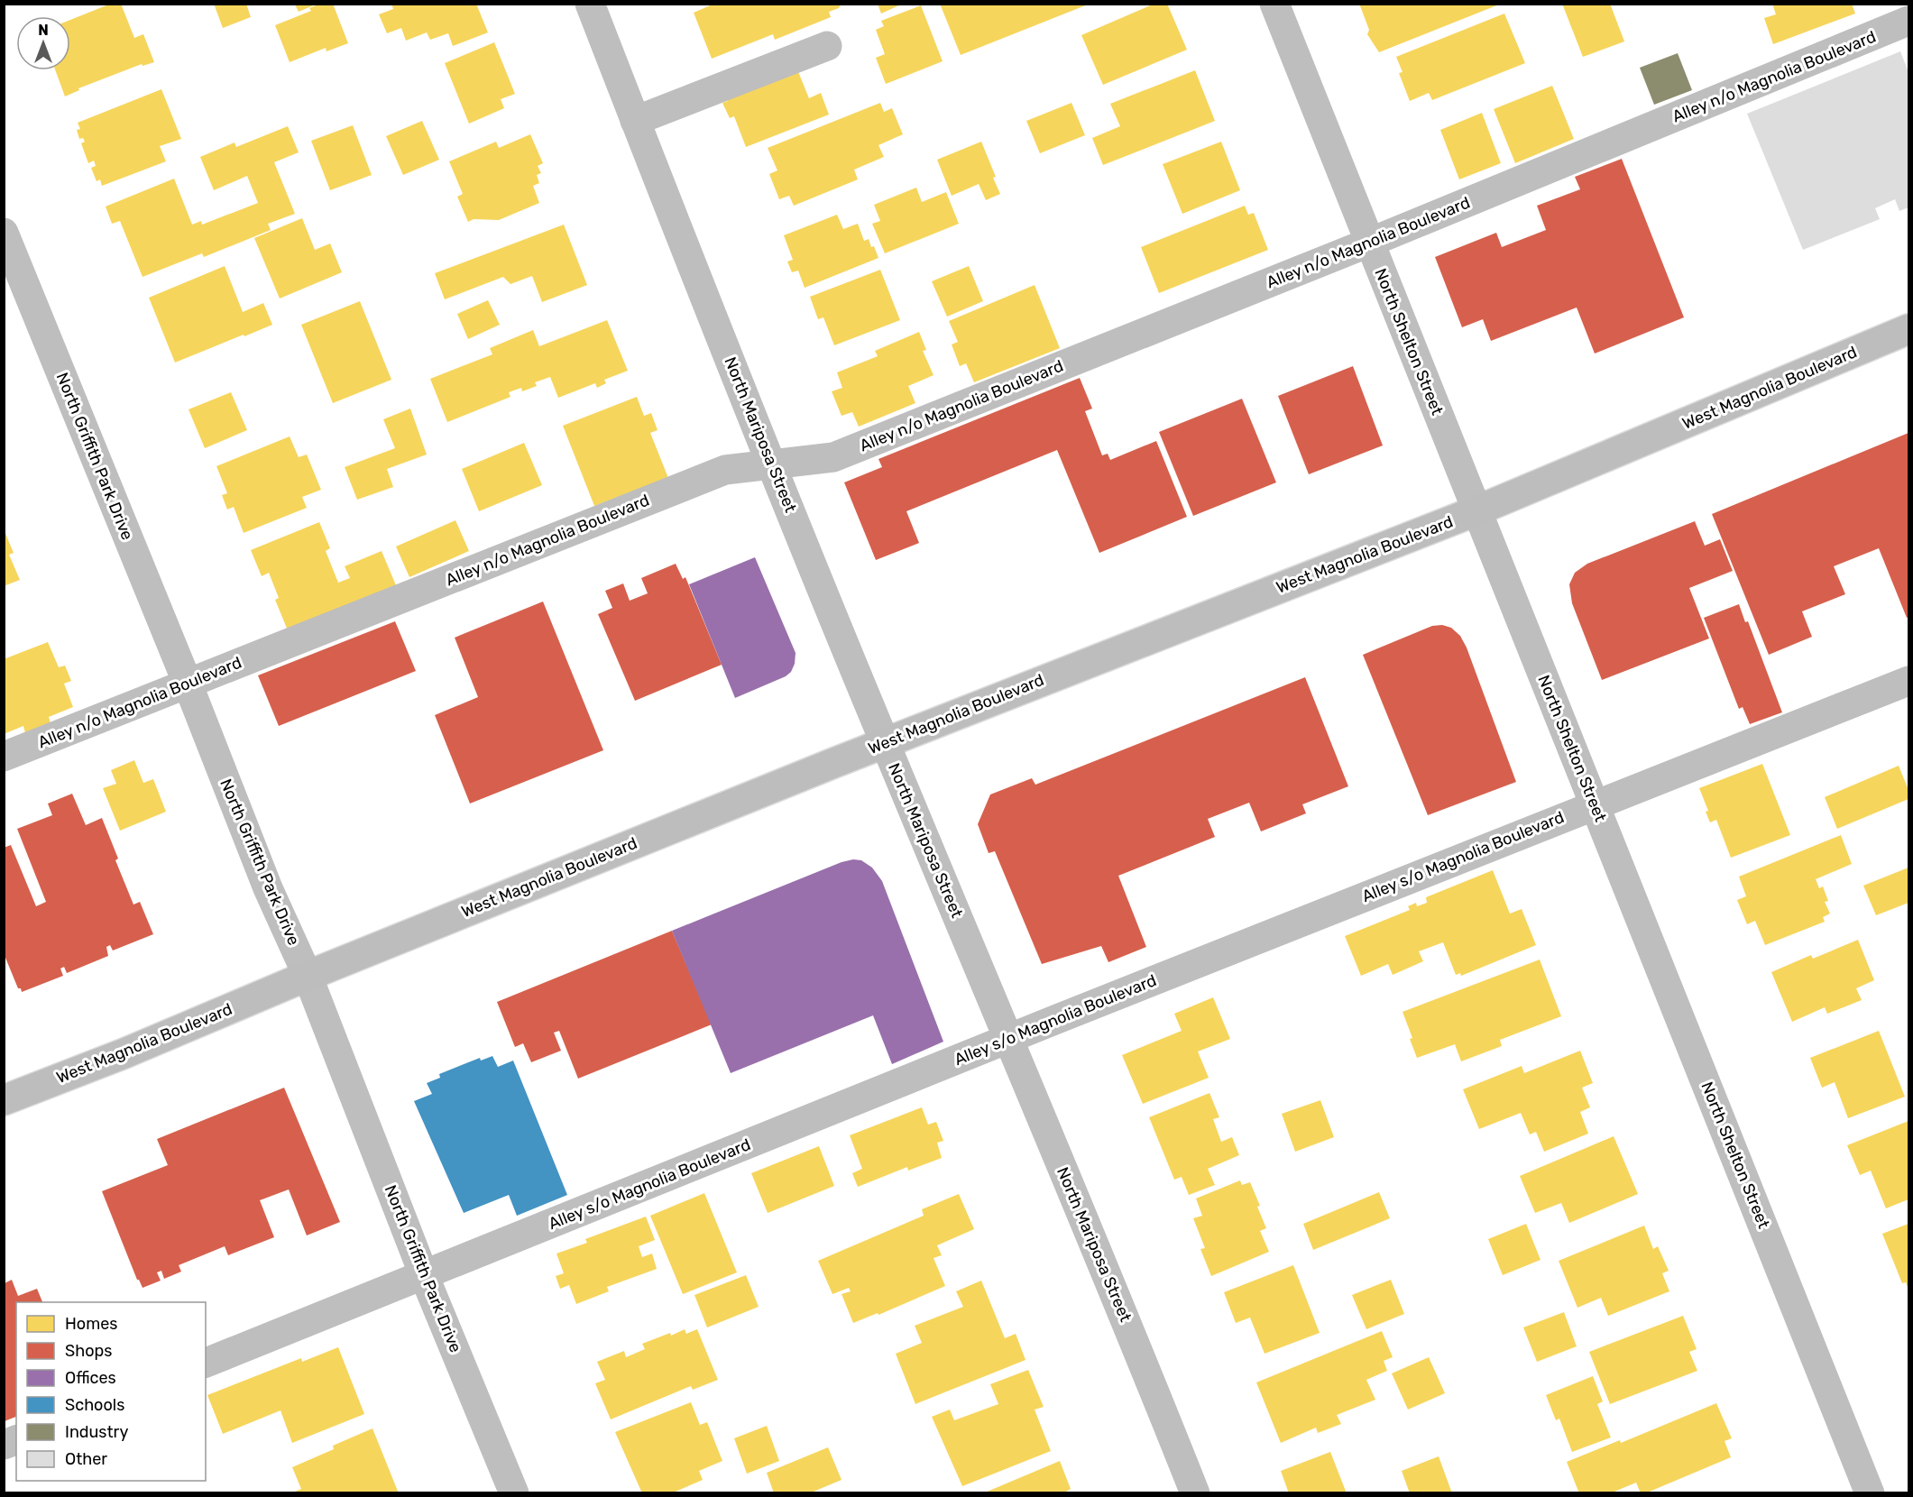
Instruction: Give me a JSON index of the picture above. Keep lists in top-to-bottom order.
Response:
{
  "streets": {
    "main road": ["West Magnolia Boulevard"],
    "street": [
      "Alley n/o Magnolia Boulevard",
      "North Shelton Street",
      "North Mariposa Street",
      "North Griffith Park Drive",
      "Alley s/o Magnolia Boulevard"
    ]
  },
  "crossings": [
    ["Alley n/o Magnolia Boulevard", "North Shelton Street"],
    ["Alley n/o Magnolia Boulevard", "North Mariposa Street"],
    ["Alley n/o Magnolia Boulevard", "North Griffith Park Drive"],
    ["North Shelton Street", "West Magnolia Boulevard"],
    ["North Shelton Street", "Alley s/o Magnolia Boulevard"],
    ["West Magnolia Boulevard", "North Mariposa Street"],
    ["West Magnolia Boulevard", "North Griffith Park Drive"],
    ["North Mariposa Street", "Alley s/o Magnolia Boulevard"],
    ["North Griffith Park Drive", "Alley s/o Magnolia Boulevard"]
  ],
  "legend": [
    "Homes",
    "Shops",
    "Offices",
    "Schools",
    "Industry",
    "Other"
  ],
  "north": "top"
}
